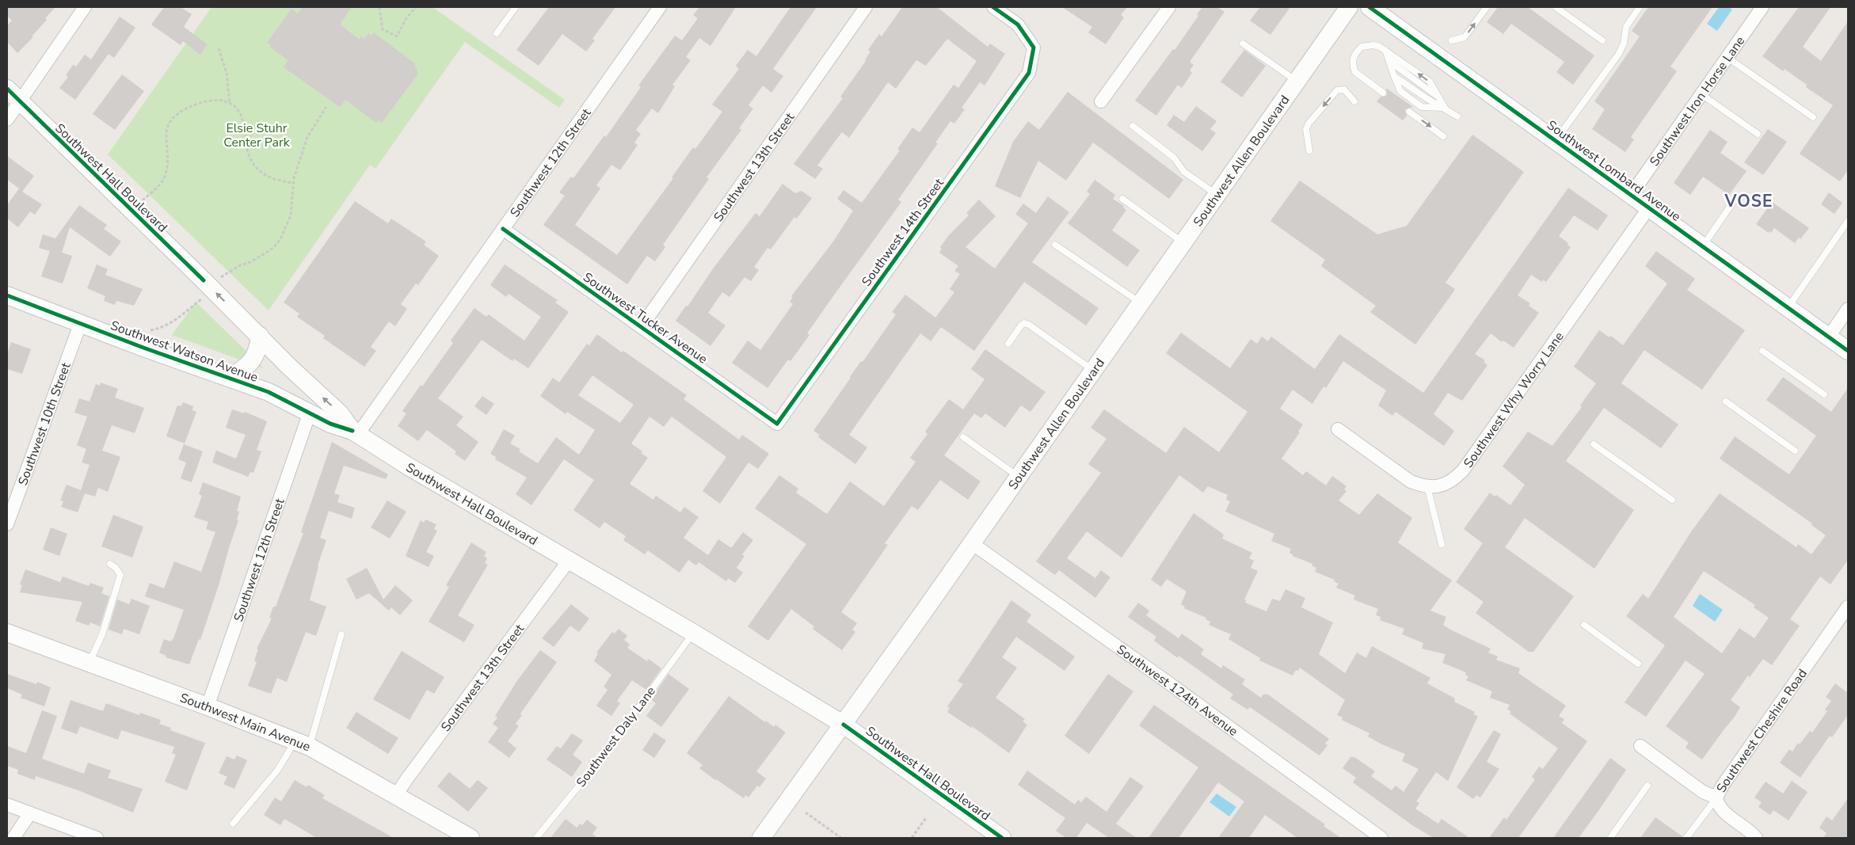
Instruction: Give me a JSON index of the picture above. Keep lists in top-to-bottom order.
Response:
{
  "streets": {
    "main road": [
      "Southwest Allen Boulevard",
      "Southwest Lombard Avenue",
      "Southwest Hall Boulevard",
      "Southwest Watson Avenue",
      "Southwest Main Avenue"
    ],
    "street": [
      "Southwest Iron Horse Lane",
      "Southwest 12th Street",
      "Southwest 13th Street",
      "Southwest 14th Street",
      "Southwest Tucker Avenue",
      "Southwest Why Worry Lane",
      "Southwest 10th Street",
      "Southwest 124th Avenue",
      "Southwest Cheshire Road"
    ],
    "lane": ["Southwest Daly Lane"]
  },
  "crossings": [
    ["Southwest Iron Horse Lane", "Southwest Lombard Avenue"],
    ["Southwest Allen Boulevard", "Southwest Hall Boulevard"],
    ["Southwest Allen Boulevard", "Southwest 124th Avenue"],
    ["Southwest 12th Street", "Southwest Hall Boulevard"],
    ["Southwest 12th Street", "Southwest Tucker Avenue"],
    ["Southwest 12th Street", "Southwest Watson Avenue"],
    ["Southwest 12th Street", "Southwest Main Avenue"],
    ["Southwest 13th Street", "Southwest Hall Boulevard"],
    ["Southwest 13th Street", "Southwest Tucker Avenue"],
    ["Southwest 13th Street", "Southwest Main Avenue"],
    ["Southwest Lombard Avenue", "Southwest Why Worry Lane"],
    ["Southwest Hall Boulevard", "Southwest Watson Avenue"],
    ["Southwest Hall Boulevard", "Southwest Daly Lane"],
    ["Southwest 14th Street", "Southwest Tucker Avenue"],
    ["Southwest Watson Avenue", "Southwest 10th Street"]
  ],
  "districts": ["VOSE"],
  "parks": ["Elsie Stuhr Center Park"]
}
